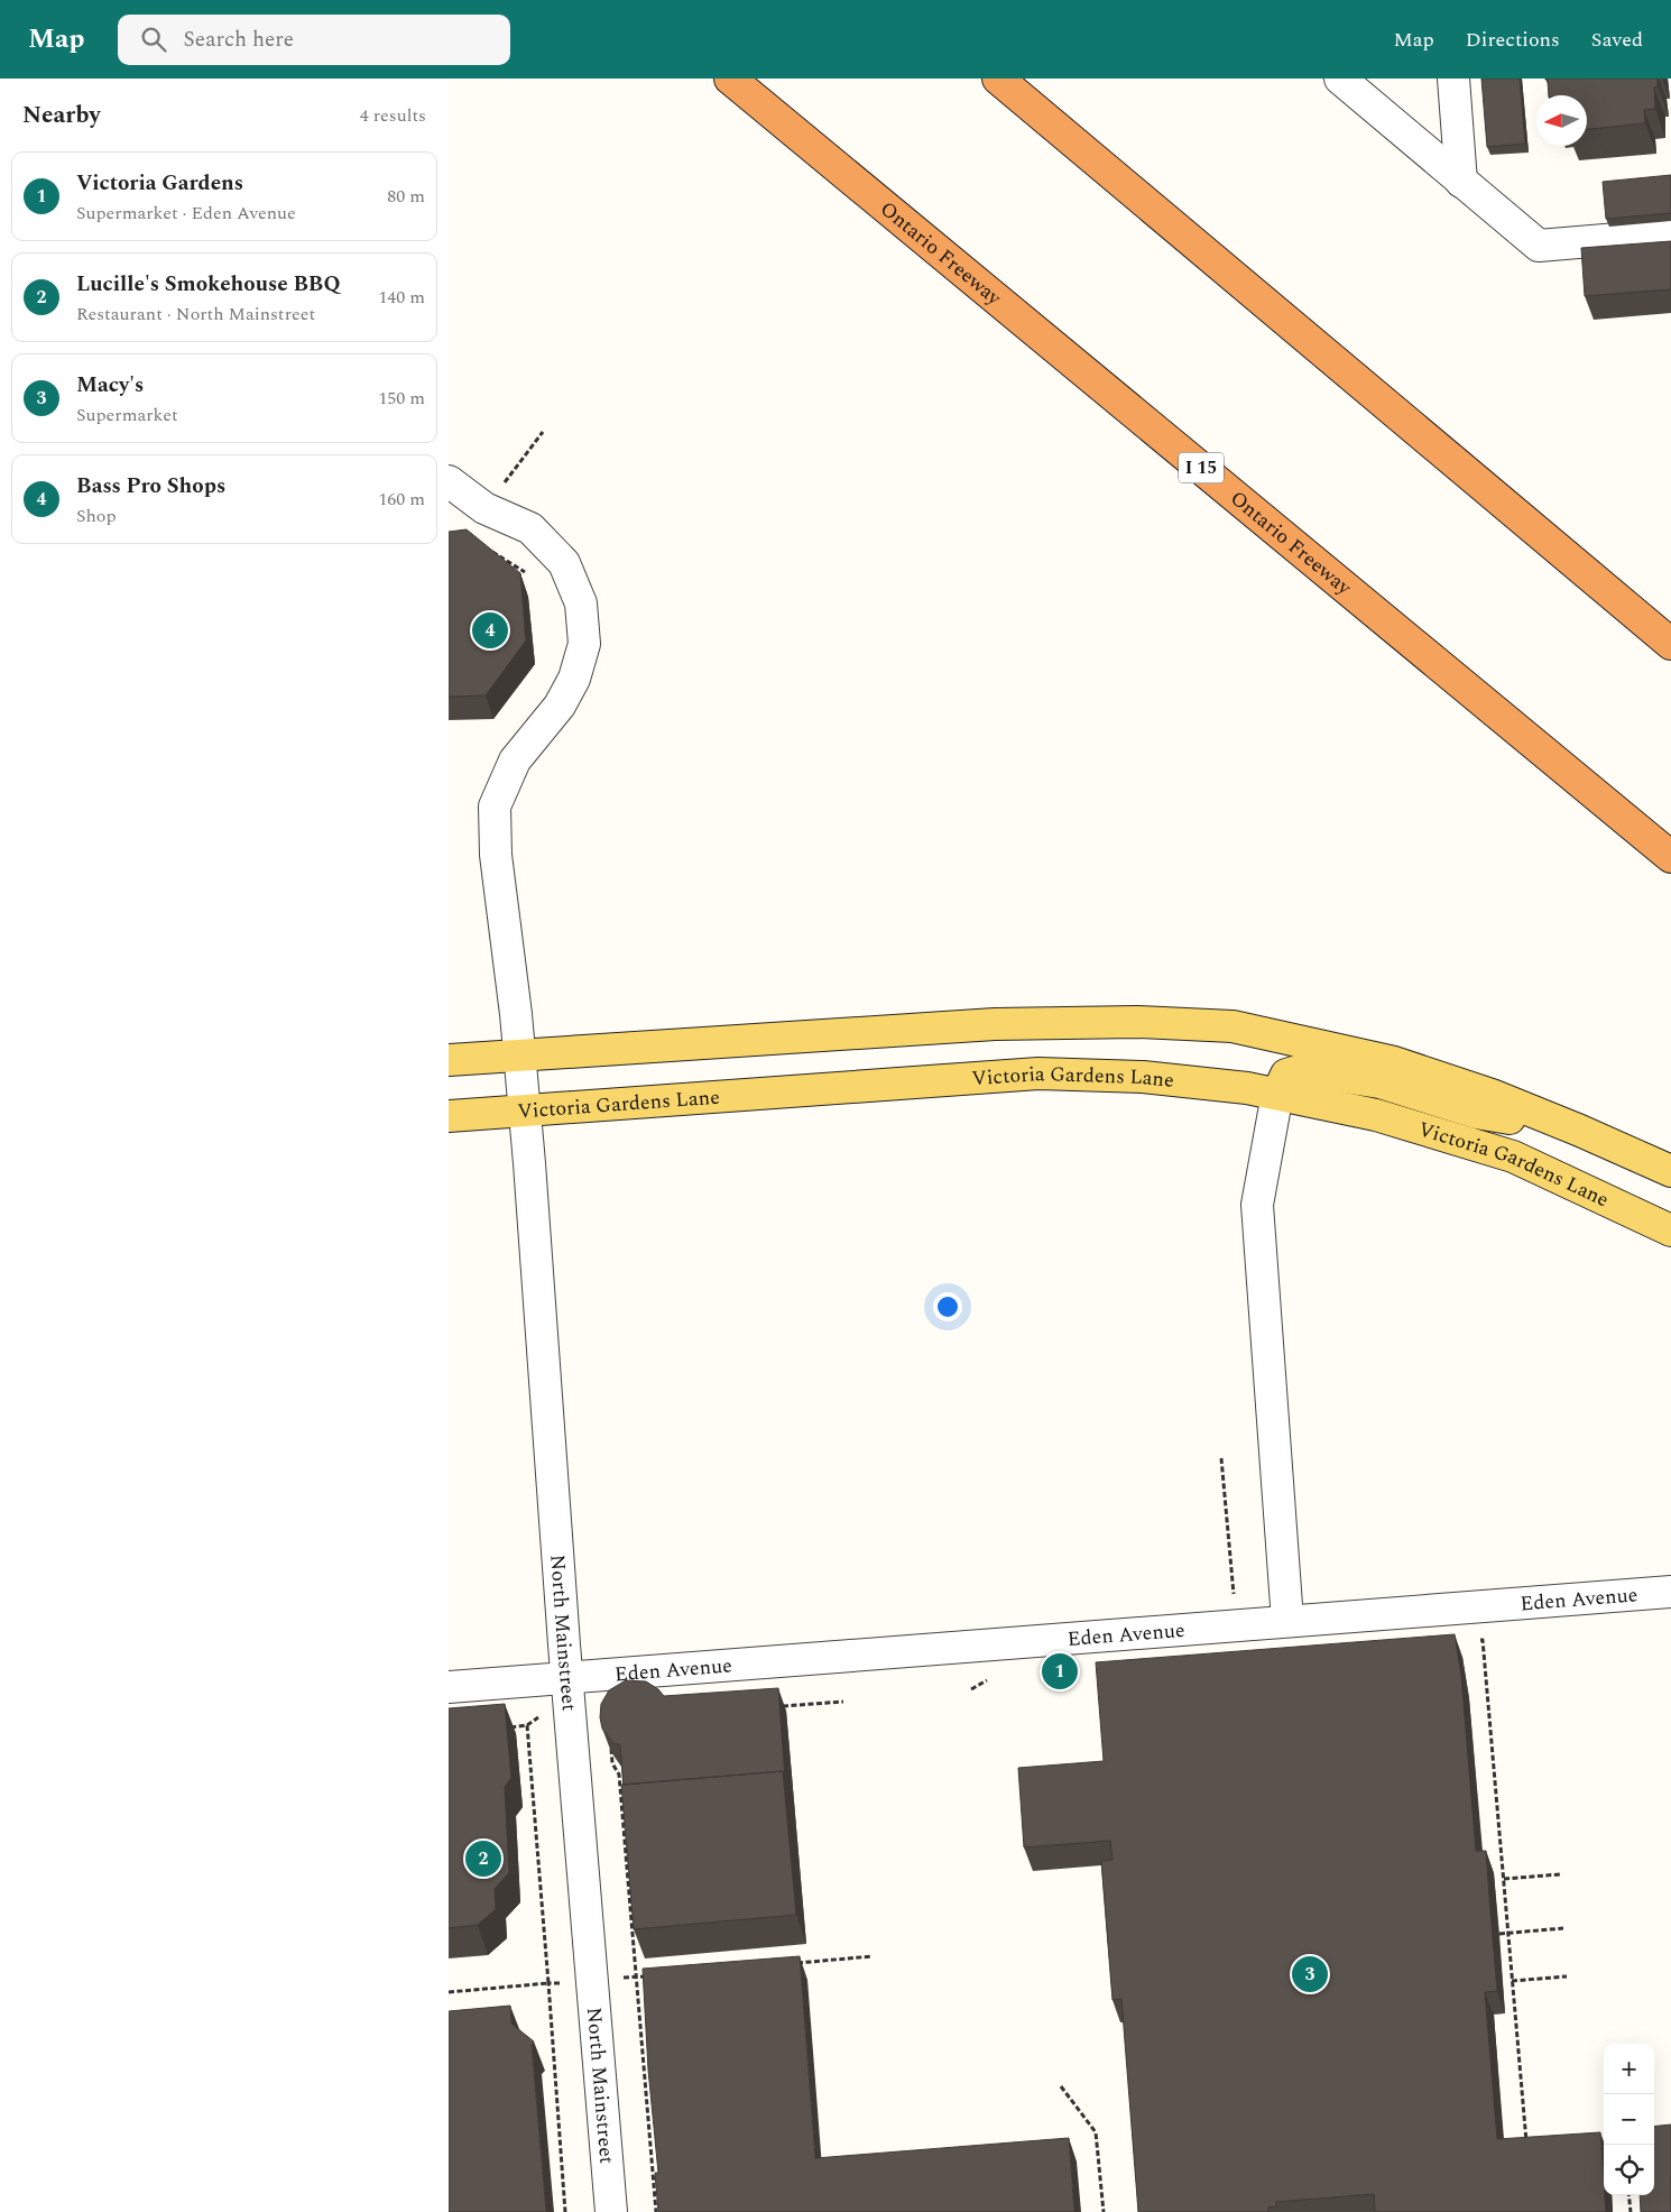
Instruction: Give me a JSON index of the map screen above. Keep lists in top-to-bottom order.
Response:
{
  "streets": {
    "highway": ["Ontario Freeway", "I 15"],
    "main road": ["Victoria Gardens Lane"],
    "street": ["Eden Avenue", "North Mainstreet"]
  },
  "crossings": [
    ["Victoria Gardens Lane", "North Mainstreet"],
    ["Eden Avenue", "North Mainstreet"]
  ],
  "north": "left",
  "page": {
    "header": "Map",
    "search": "Search here",
    "nav": ["Map", "Directions", "Saved"],
    "heading": ["Nearby", "4 results"],
    "list": [
      {
        "mark": "1",
        "name": "Victoria Gardens",
        "note": "Supermarket · Eden Avenue",
        "value": "80 m"
      },
      {
        "mark": "2",
        "name": "Lucille's Smokehouse BBQ",
        "note": "Restaurant · North Mainstreet",
        "value": "140 m"
      },
      {
        "mark": "3",
        "name": "Macy's",
        "note": "Supermarket",
        "value": "150 m"
      },
      {
        "mark": "4",
        "name": "Bass Pro Shops",
        "note": "Shop",
        "value": "160 m"
      }
    ],
    "pins": [
      "4",
      "1",
      "2",
      "3"
    ],
    "map_buttons": ["+", "−"]
  }
}
